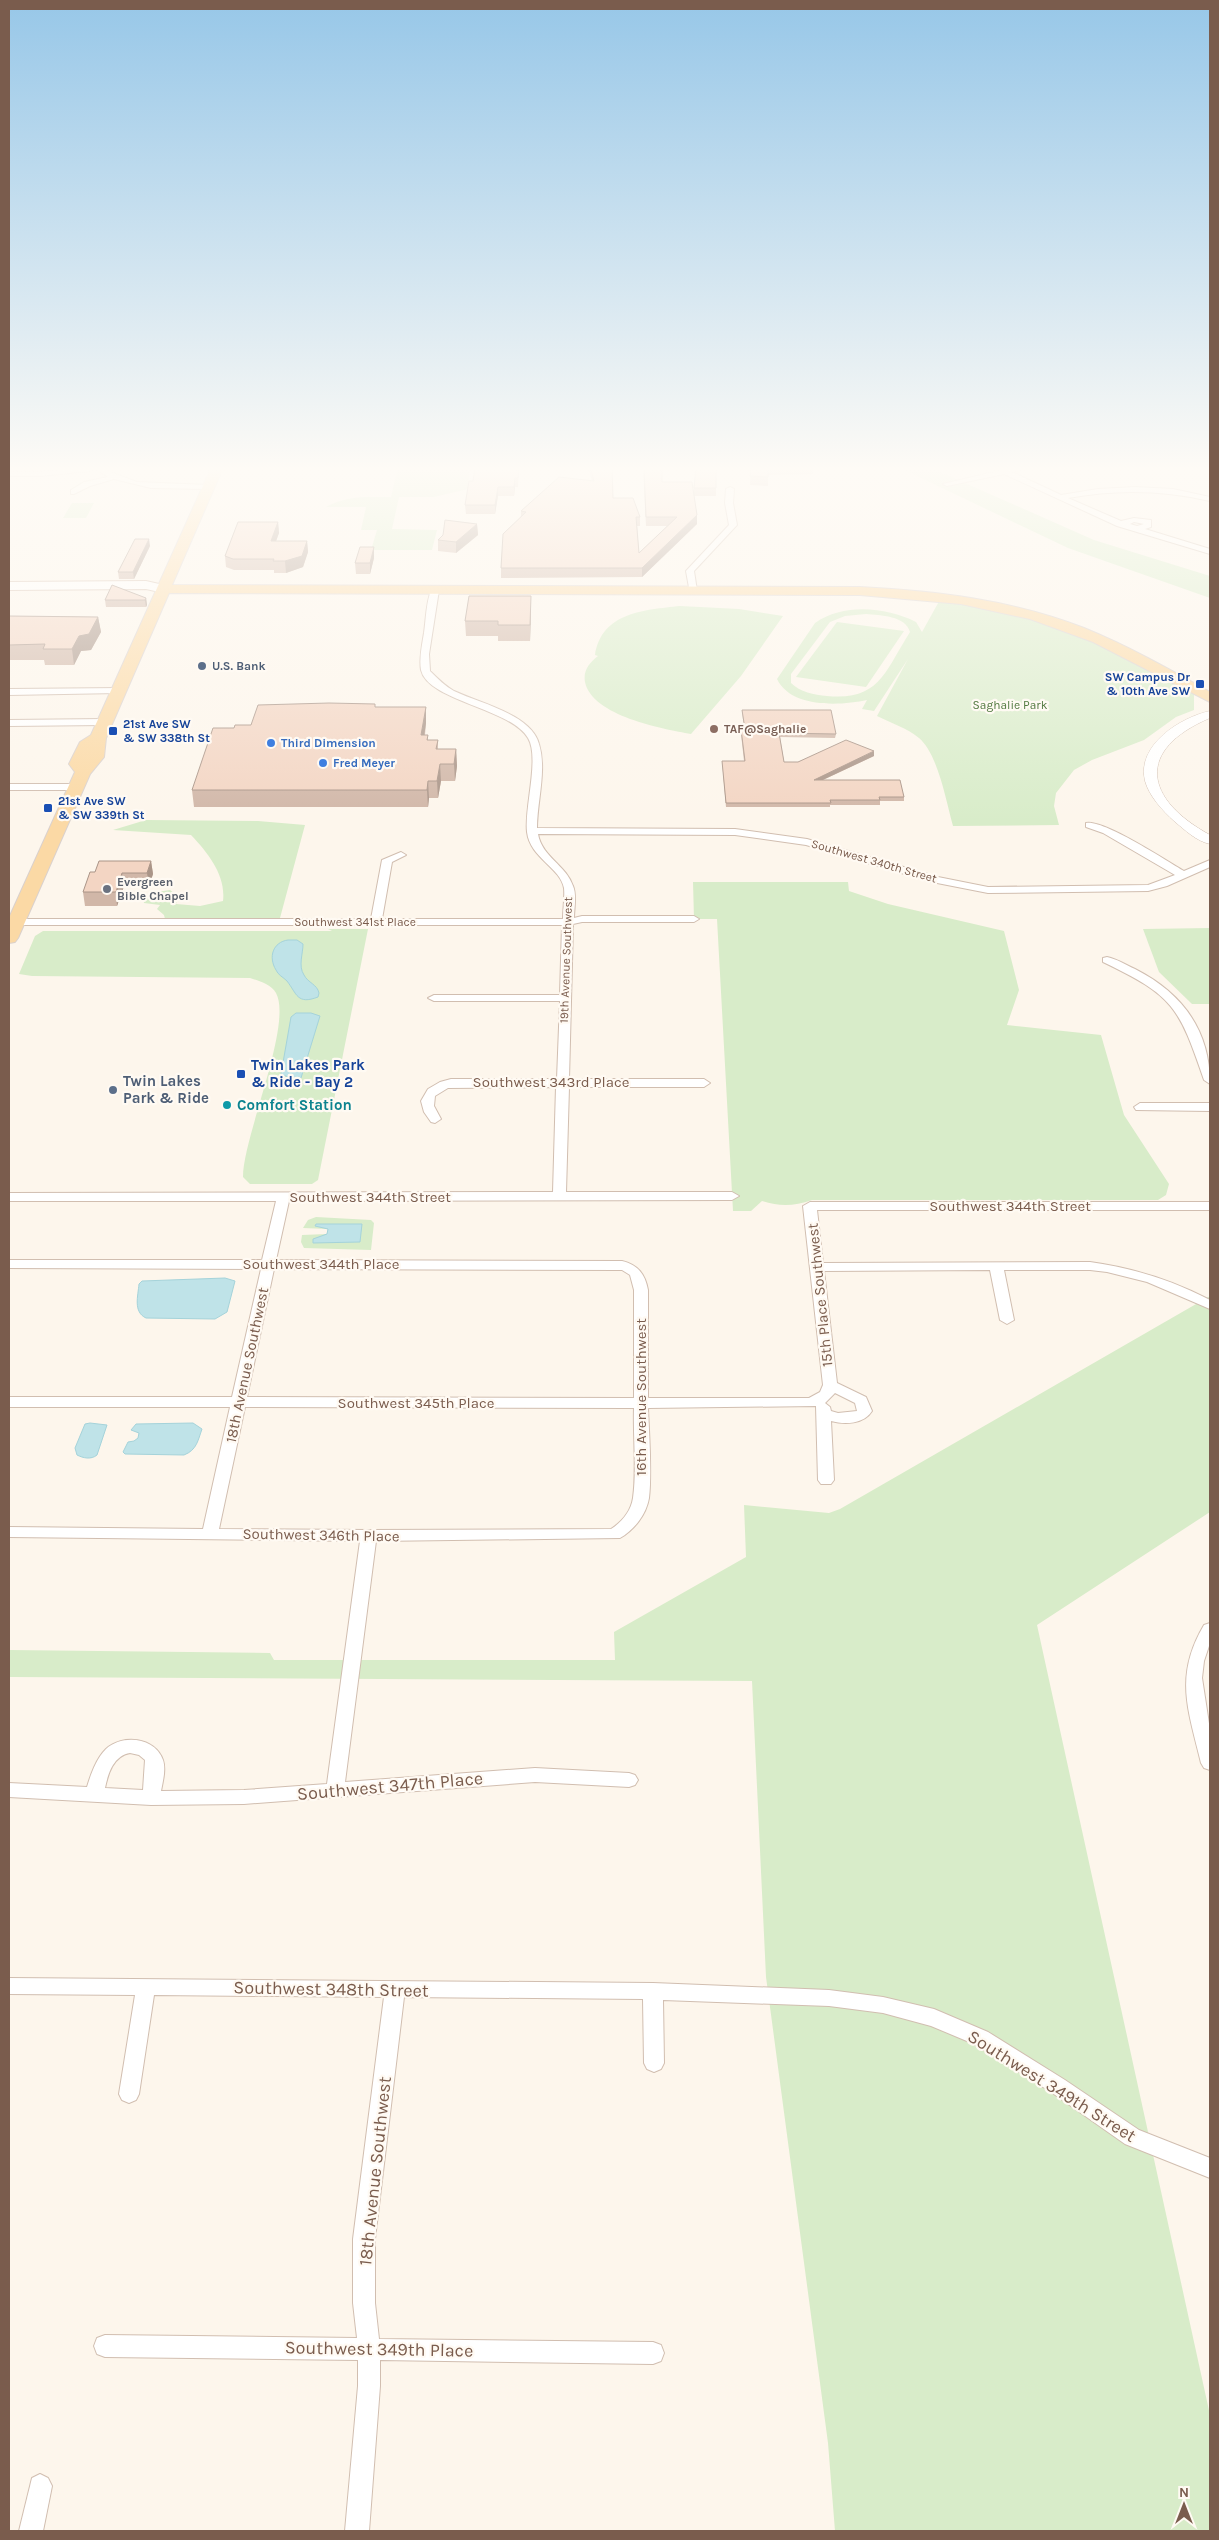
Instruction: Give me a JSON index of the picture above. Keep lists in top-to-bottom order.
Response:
{
  "streets": {
    "street": [
      "Southwest 340th Street",
      "Southwest 341st Place",
      "19th Avenue Southwest",
      "Southwest 343rd Place",
      "Southwest 344th Street",
      "Southwest 344th Place",
      "15th Place Southwest",
      "18th Avenue Southwest",
      "16th Avenue Southwest",
      "Southwest 345th Place",
      "Southwest 346th Place",
      "Southwest 347th Place",
      "Southwest 348th Street",
      "Southwest 349th Street",
      "Southwest 349th Place"
    ]
  },
  "crossings": [
    ["Southwest 340th Street", "19th Avenue Southwest"],
    ["Southwest 341st Place", "19th Avenue Southwest"],
    ["19th Avenue Southwest", "Southwest 343rd Place"],
    ["19th Avenue Southwest", "Southwest 344th Street"],
    ["Southwest 344th Street", "15th Place Southwest"],
    ["Southwest 344th Street", "18th Avenue Southwest"],
    ["Southwest 344th Place", "18th Avenue Southwest"],
    ["Southwest 344th Place", "16th Avenue Southwest"],
    ["15th Place Southwest", "Southwest 345th Place"],
    ["18th Avenue Southwest", "Southwest 345th Place"],
    ["18th Avenue Southwest", "Southwest 346th Place"],
    ["18th Avenue Southwest", "Southwest 348th Street"],
    ["18th Avenue Southwest", "Southwest 349th Place"],
    ["16th Avenue Southwest", "Southwest 345th Place"],
    ["16th Avenue Southwest", "Southwest 346th Place"],
    ["Southwest 348th Street", "Southwest 349th Street"]
  ],
  "parks": ["Saghalie Park"],
  "places": {
    "other": [
      "U.S. Bank",
      "TAF@Saghalie",
      "Third Dimension",
      "Fred Meyer",
      "Evergreen Bible Chapel",
      "Twin Lakes Park & Ride",
      "Comfort Station"
    ],
    "transit": [
      "SW Campus Dr & 10th Ave SW",
      "21st Ave SW & SW 338th St",
      "21st Ave SW & SW 339th St",
      "Twin Lakes Park & Ride - Bay 2"
    ]
  },
  "north": "top"
}
